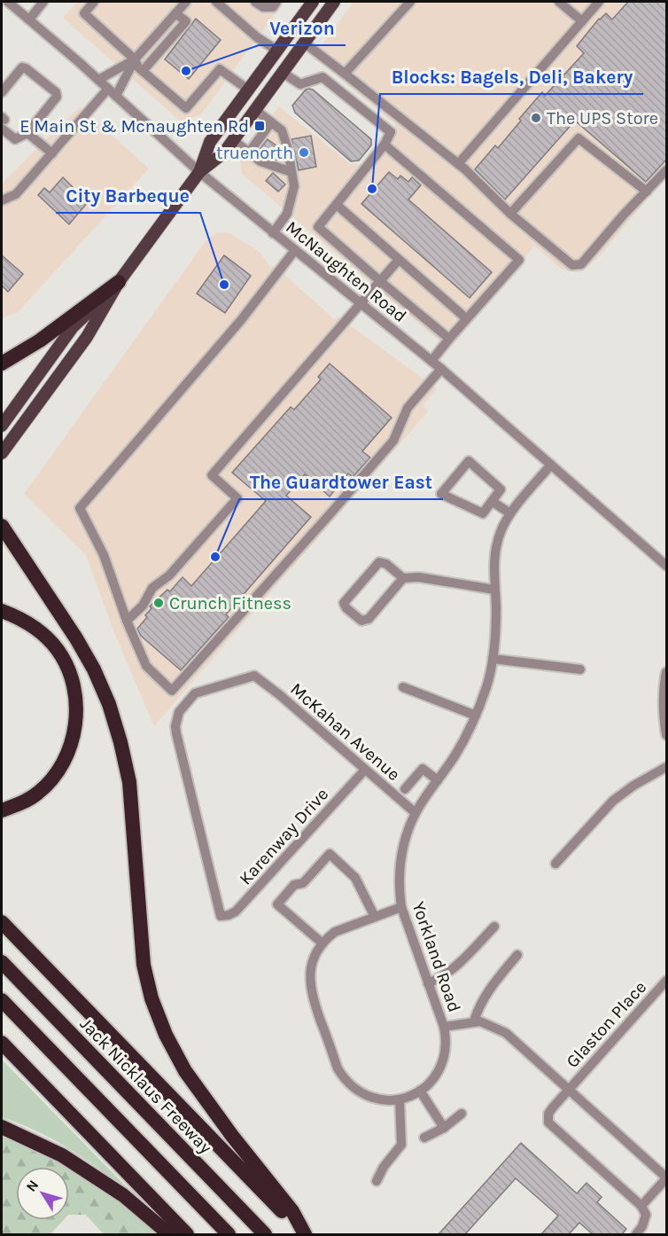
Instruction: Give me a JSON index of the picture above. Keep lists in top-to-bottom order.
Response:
{
  "streets": {
    "highway": ["Jack Nicklaus Freeway"],
    "street": [
      "McNaughten Road",
      "McKahan Avenue",
      "Karenway Drive",
      "Yorkland Road",
      "Glaston Place"
    ]
  },
  "crossings": [
    ["McNaughten Road", "Yorkland Road"],
    ["McKahan Avenue", "Karenway Drive"],
    ["McKahan Avenue", "Yorkland Road"],
    ["Yorkland Road", "Glaston Place"]
  ],
  "places": {
    "other": [
      "Verizon",
      "The UPS Store",
      "truenorth",
      "Blocks: Bagels, Deli, Bakery",
      "City Barbeque",
      "The Guardtower East",
      "Crunch Fitness"
    ],
    "transit": ["E Main St & Mcnaughten Rd"]
  },
  "north": "top left"
}
